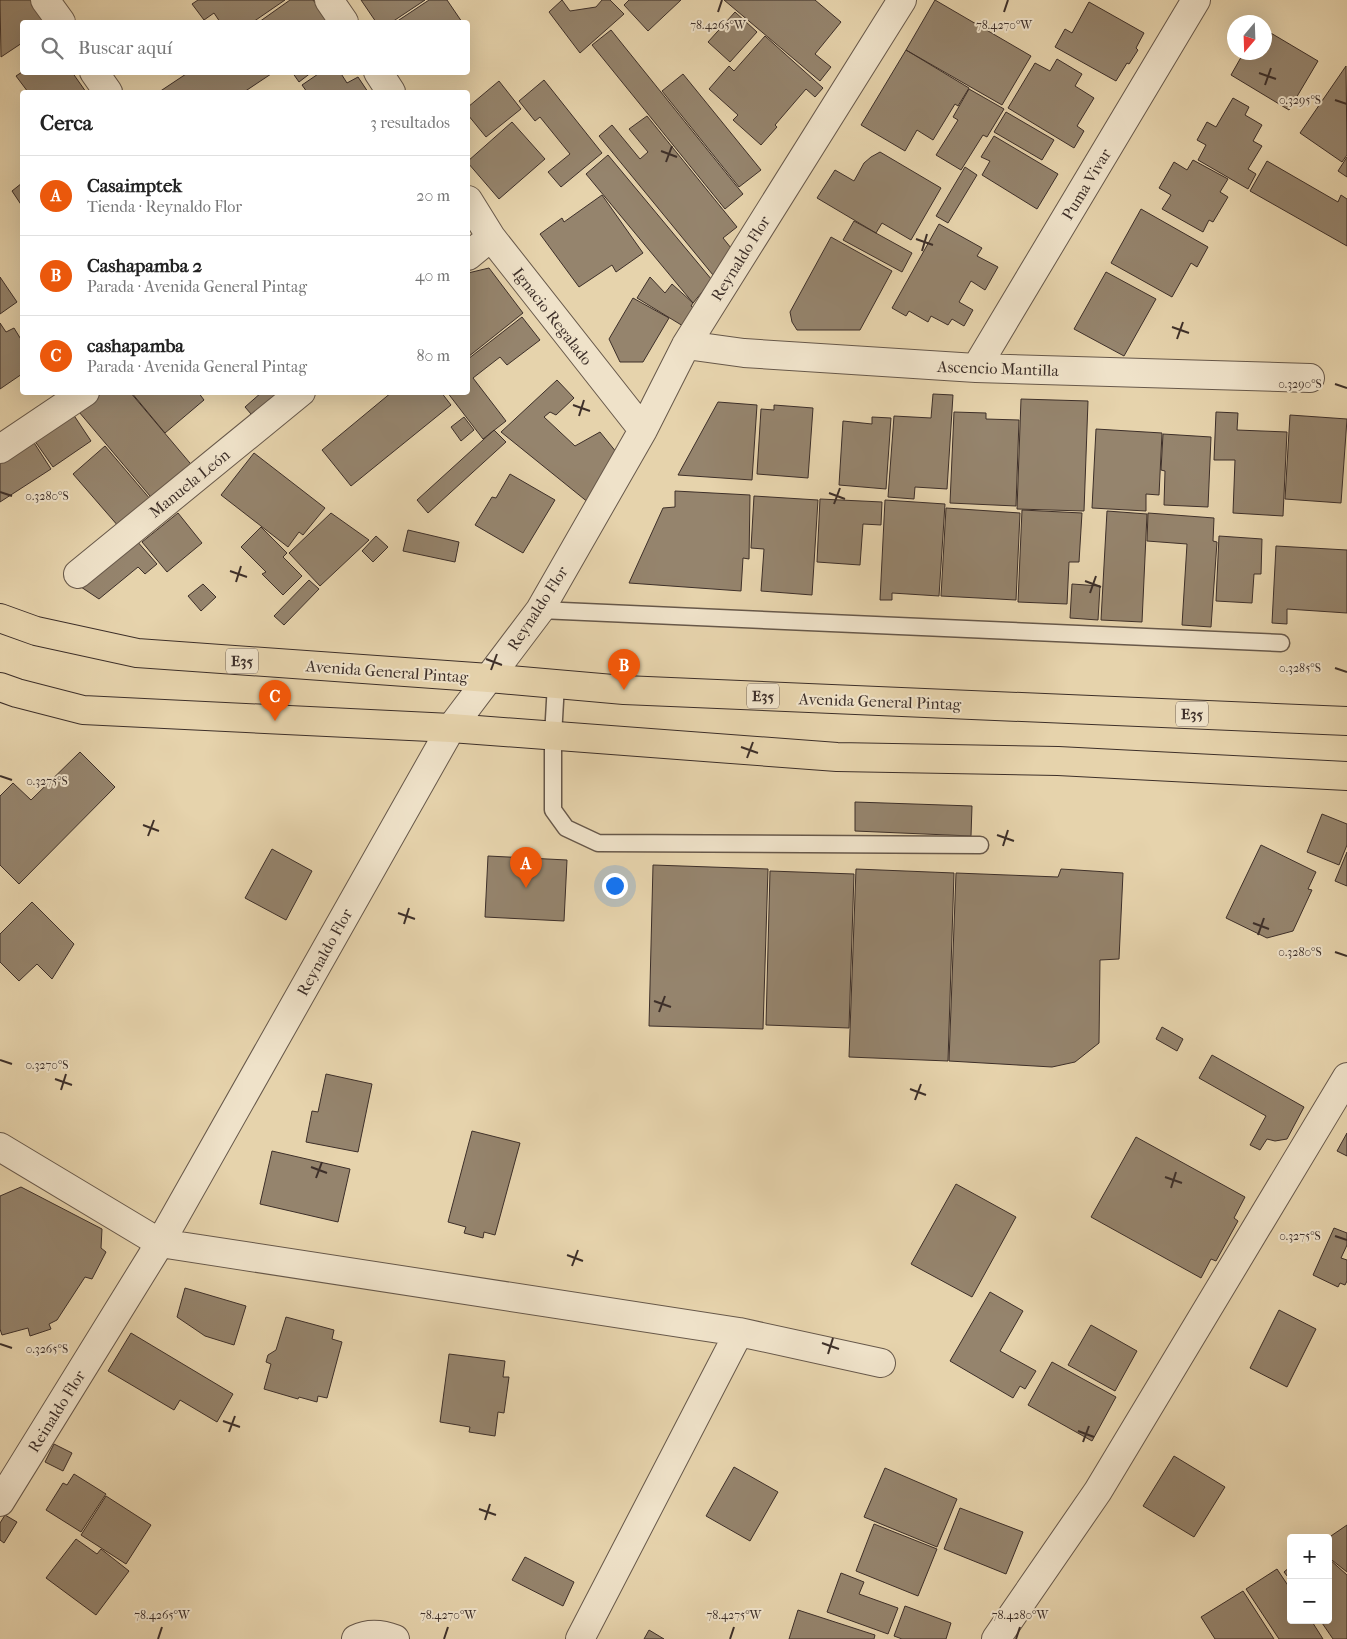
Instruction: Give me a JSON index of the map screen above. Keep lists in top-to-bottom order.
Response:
{
  "streets": {
    "highway": ["E35", "Avenida General Pintag"],
    "street": [
      "Puma Vivar",
      "Reynaldo Flor",
      "Ignacio Regalado",
      "Ascencio Mantilla",
      "Manuela León",
      "Reinaldo Flor"
    ]
  },
  "crossings": [
    ["Puma Vivar", "Ascencio Mantilla"],
    ["Reynaldo Flor", "Ignacio Regalado"],
    ["Reynaldo Flor", "Ascencio Mantilla"],
    ["Reynaldo Flor", "Avenida General Pintag"],
    ["Reynaldo Flor", "Reinaldo Flor"]
  ],
  "north": "bottom",
  "page": {
    "search": "Buscar aquí",
    "heading": ["Cerca", "3 resultados"],
    "list": [
      {
        "mark": "A",
        "name": "Casaimptek",
        "note": "Tienda · Reynaldo Flor",
        "value": "20 m"
      },
      {
        "mark": "B",
        "name": "Cashapamba 2",
        "note": "Parada · Avenida General Pintag",
        "value": "40 m"
      },
      {
        "mark": "C",
        "name": "cashapamba",
        "note": "Parada · Avenida General Pintag",
        "value": "80 m"
      }
    ],
    "pins": ["B", "C", "A"],
    "map_buttons": ["+", "−"]
  },
  "coordinates": [
    "78.4265°W",
    "78.4270°W",
    "0.3295°S",
    "0.3290°S",
    "0.3280°S",
    "0.3285°S",
    "0.3275°S",
    "0.3270°S",
    "0.3265°S",
    "78.4275°W",
    "78.4280°W"
  ]
}
